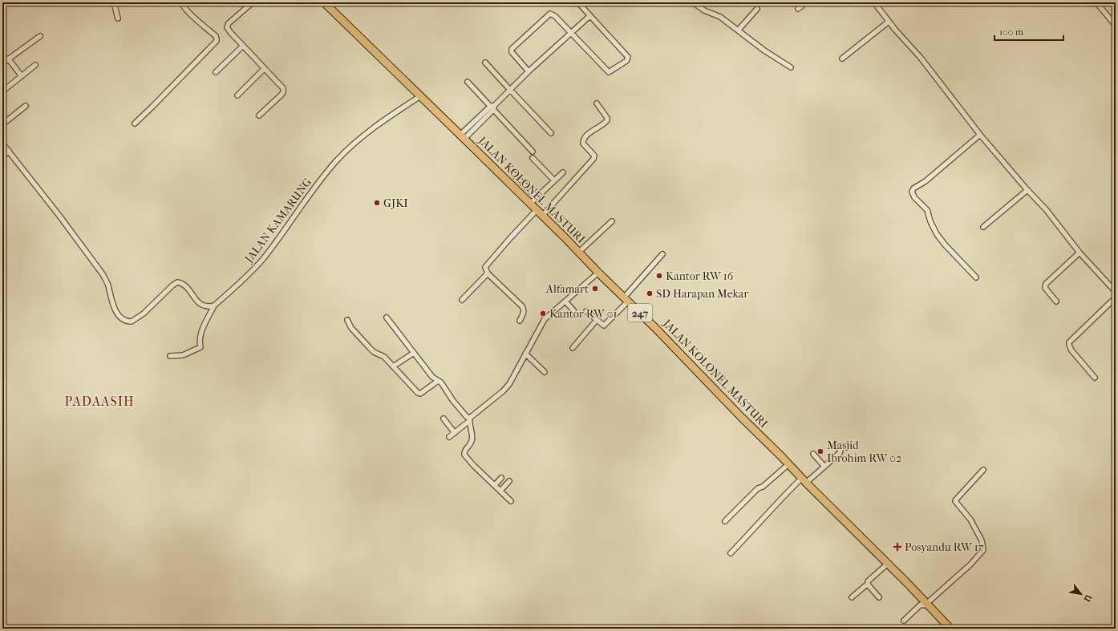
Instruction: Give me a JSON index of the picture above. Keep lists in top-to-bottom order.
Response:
{
  "streets": {
    "main road": ["JALAN KOLONEL MASTURI", "247"],
    "street": ["JALAN KAMARUNG"]
  },
  "crossings": [
    ["JALAN KOLONEL MASTURI", "JALAN KAMARUNG"]
  ],
  "districts": ["PADAASIH"],
  "places": {
    "other": [
      "GJKI",
      "Kantor RW 16",
      "Alfamart",
      "SD Harapan Mekar",
      "Kantor RW 01",
      "Masjid Ibrohim RW 02"
    ],
    "health": ["Posyandu RW 17"]
  },
  "scale_bar": "100 m",
  "north": "bottom right"
}
